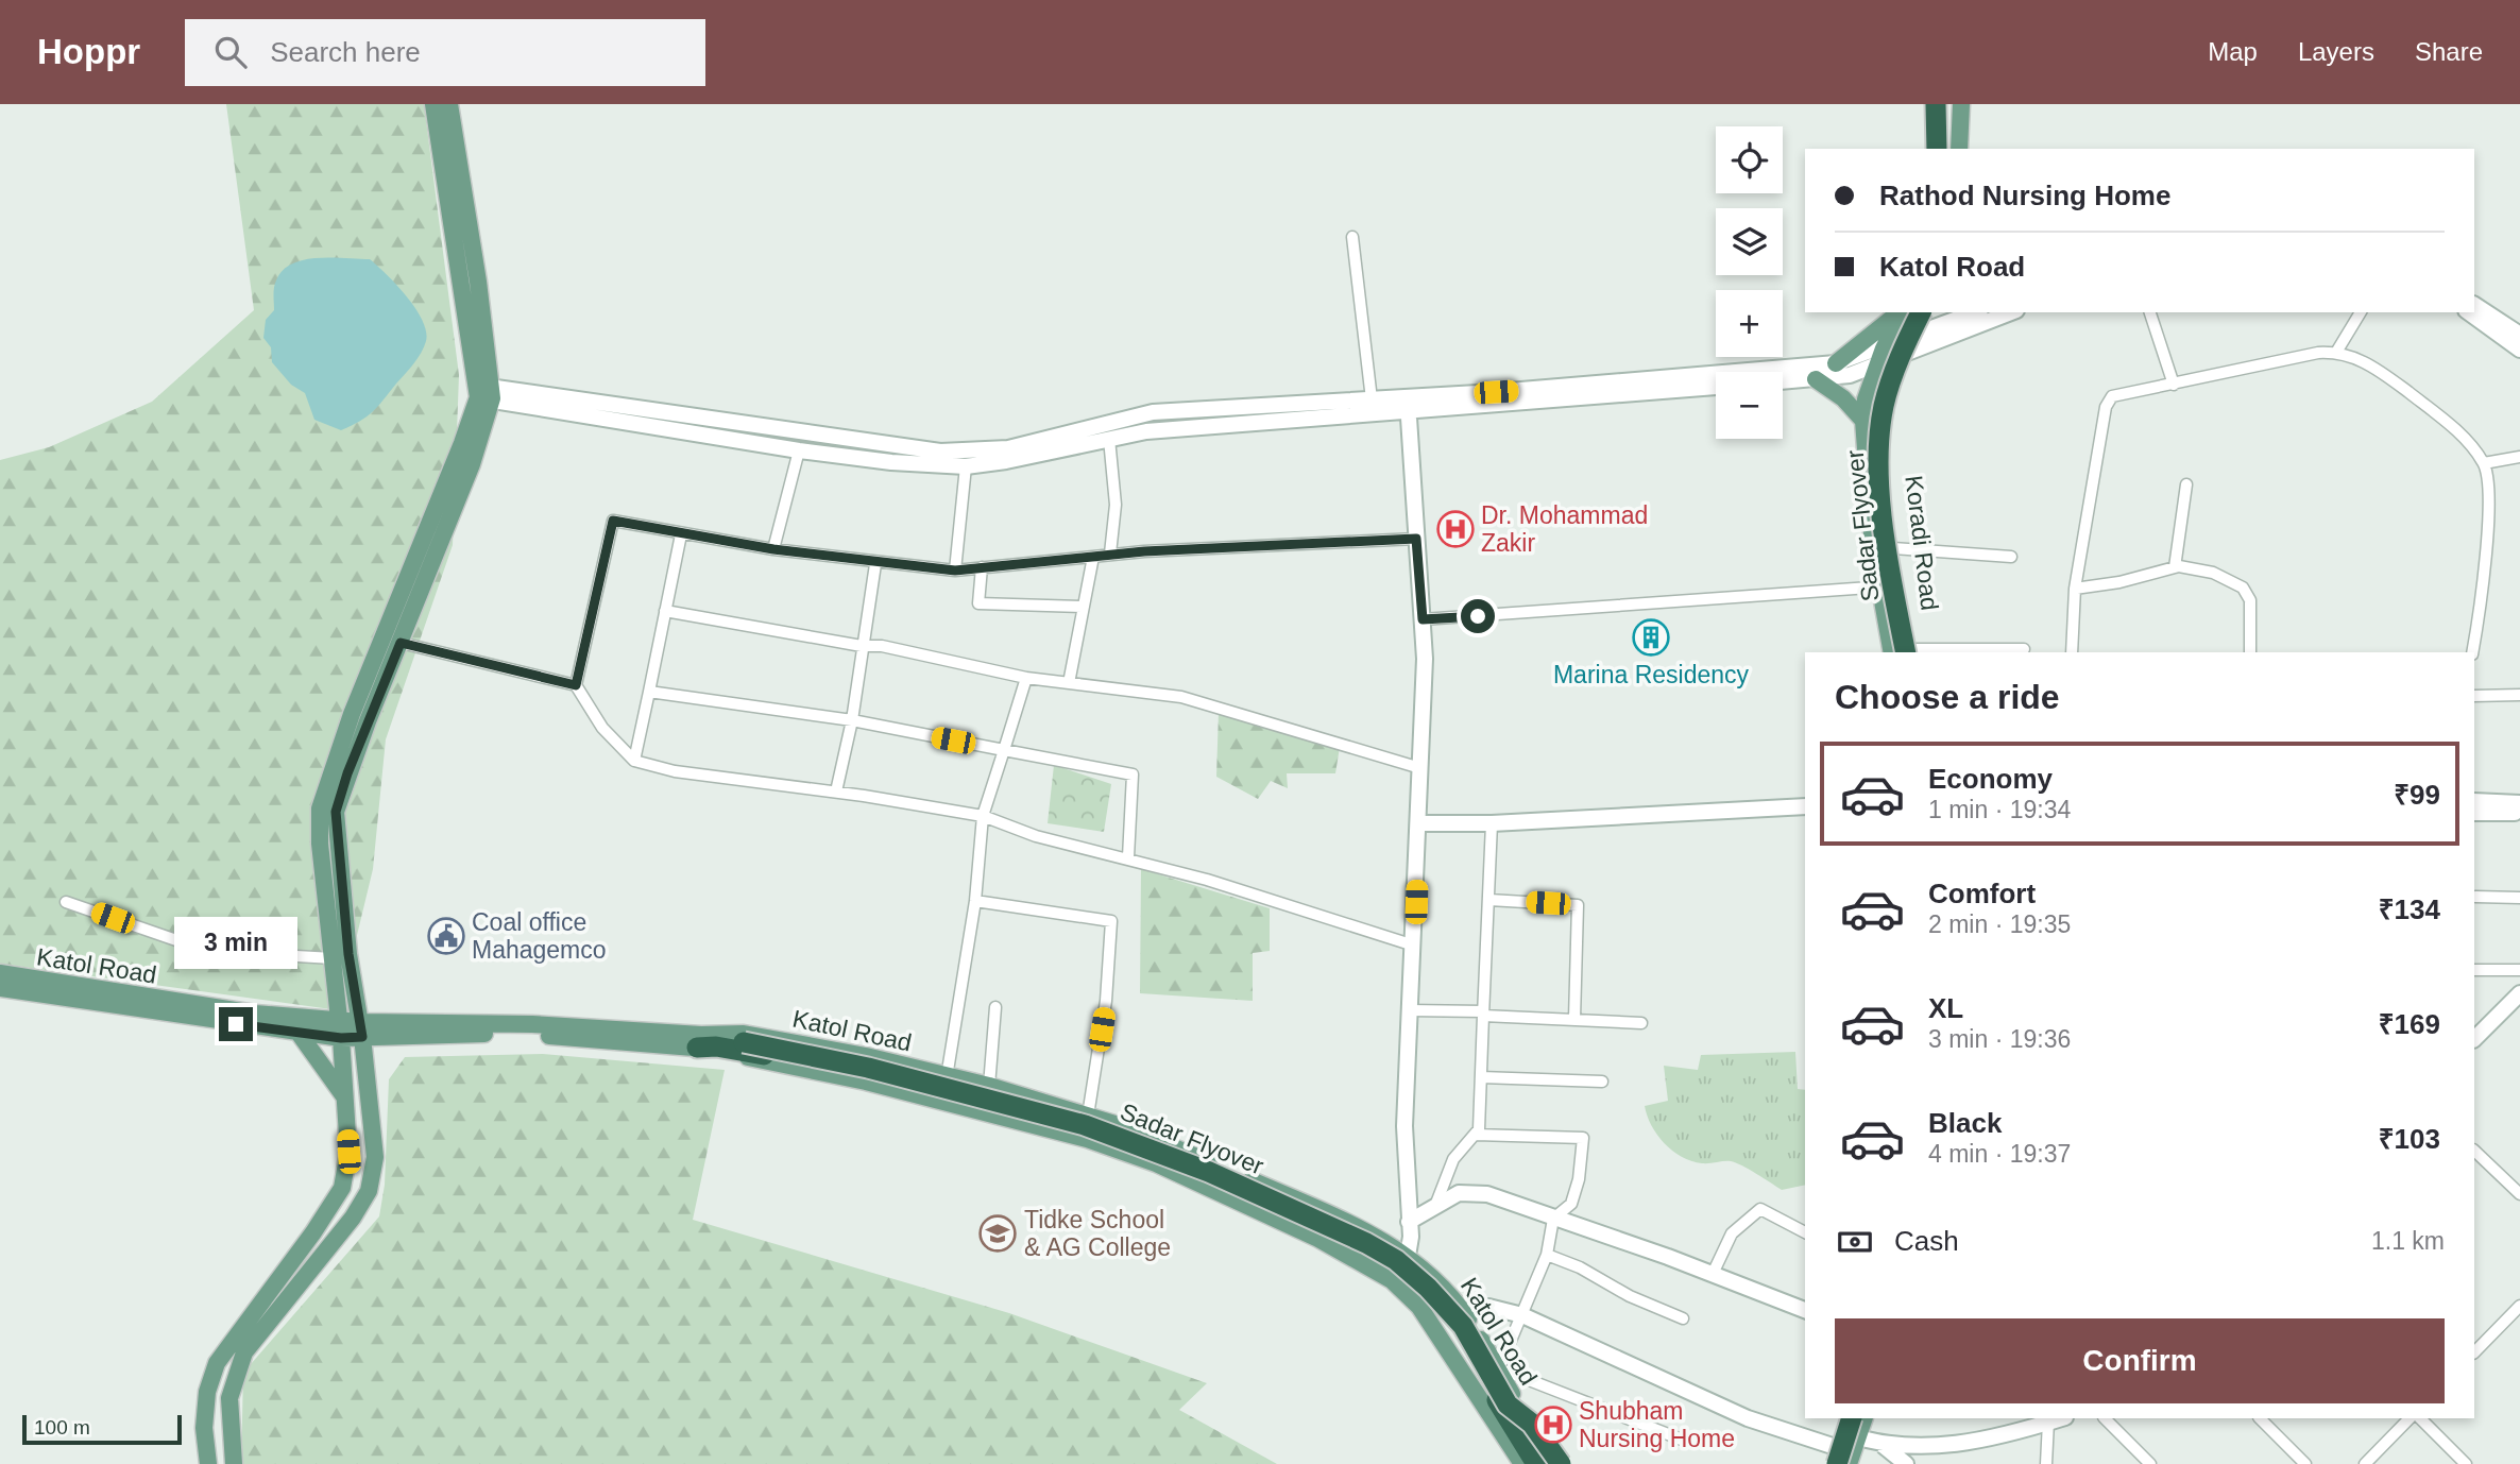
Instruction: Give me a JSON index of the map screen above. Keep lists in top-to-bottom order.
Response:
{
  "streets": {
    "highway": ["Sadar Flyover"],
    "main road": ["Koradi Road", "Katol Road"]
  },
  "crossings": [
    ["Sadar Flyover", "Katol Road"]
  ],
  "places": {
    "hospital": ["Dr. Mohammad Zakir", "Shubham Nursing Home"],
    "building": ["Marina Residency"],
    "public building": ["Coal office Mahagemco"],
    "school or university": ["Tidke School & AG College"]
  },
  "scale_bar": "100 m",
  "page": {
    "header": "Hoppr",
    "search": "Search here",
    "nav": ["Map", "Layers", "Share"],
    "map_buttons": ["+", "−"],
    "banner": ["Rathod Nursing Home", "Katol Road"],
    "heading": "Choose a ride",
    "list": [
      {
        "name": "Economy",
        "note": "1 min · 19:34",
        "value": "₹99"
      },
      {
        "name": "Comfort",
        "note": "2 min · 19:35",
        "value": "₹134"
      },
      {
        "name": "XL",
        "note": "3 min · 19:36",
        "value": "₹169"
      },
      {
        "name": "Black",
        "note": "4 min · 19:37",
        "value": "₹103"
      }
    ],
    "bubble": "3 min",
    "pay": ["Cash", "1.1 km"],
    "buttons": "Confirm",
    "scale": "100 m"
  }
}
